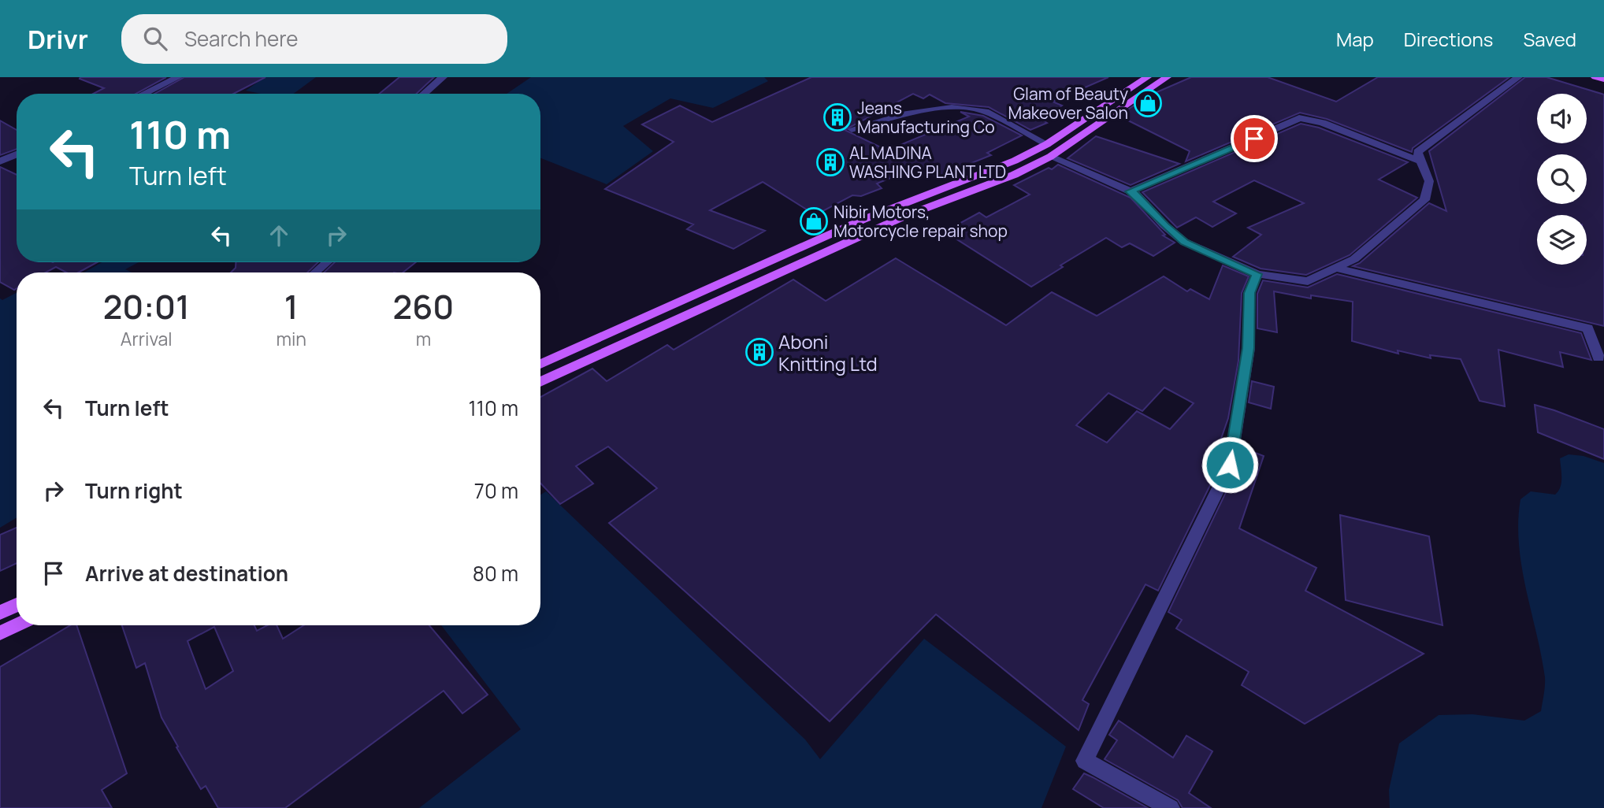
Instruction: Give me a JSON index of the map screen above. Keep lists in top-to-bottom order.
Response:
{
  "places": {
    "shop": ["Glam of Beauty Makeover Salon", "Nibir Motors, Motorcycle repair shop"],
    "building": ["Jeans Manufacturing Co", "AL MADINA WASHING PLANT LTD", "Aboni Knitting Ltd"]
  },
  "page": {
    "header": "Drivr",
    "search": "Search here",
    "nav": ["Map", "Directions", "Saved"],
    "turn": ["110 m", "Turn left"],
    "eta": [
      "20:01",
      "Arrival",
      "1",
      "min",
      "260",
      "m"
    ],
    "list": [
      {
        "name": "Turn left",
        "value": "110 m"
      },
      {
        "name": "Turn right",
        "value": "70 m"
      },
      {
        "name": "Arrive at destination",
        "value": "80 m"
      }
    ]
  }
}
